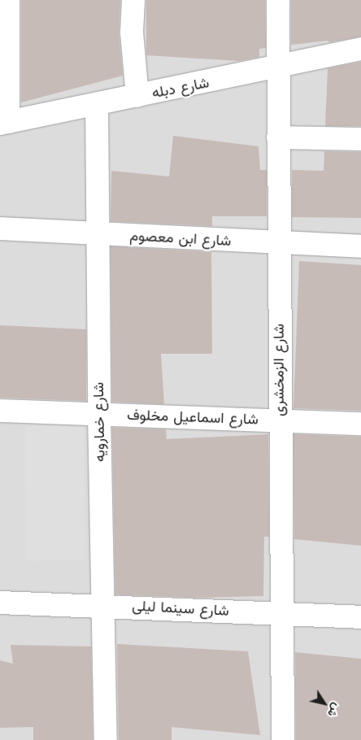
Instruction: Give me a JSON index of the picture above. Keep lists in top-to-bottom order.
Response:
{
  "streets": {
    "street": [
      "شارع دبله",
      "شارع ابن معصوم",
      "شارع الزمخشرى",
      "شارع اسماعيل مخلوف",
      "شارع خمارويه",
      "شارع سينما ليلى"
    ]
  },
  "crossings": [
    ["شارع دبله", "شارع الزمخشرى"],
    ["شارع دبله", "شارع خمارويه"],
    ["شارع ابن معصوم", "شارع الزمخشرى"],
    ["شارع ابن معصوم", "شارع خمارويه"],
    ["شارع الزمخشرى", "شارع اسماعيل مخلوف"],
    ["شارع الزمخشرى", "شارع سينما ليلى"],
    ["شارع اسماعيل مخلوف", "شارع خمارويه"],
    ["شارع خمارويه", "شارع سينما ليلى"]
  ],
  "north": "bottom right"
}
